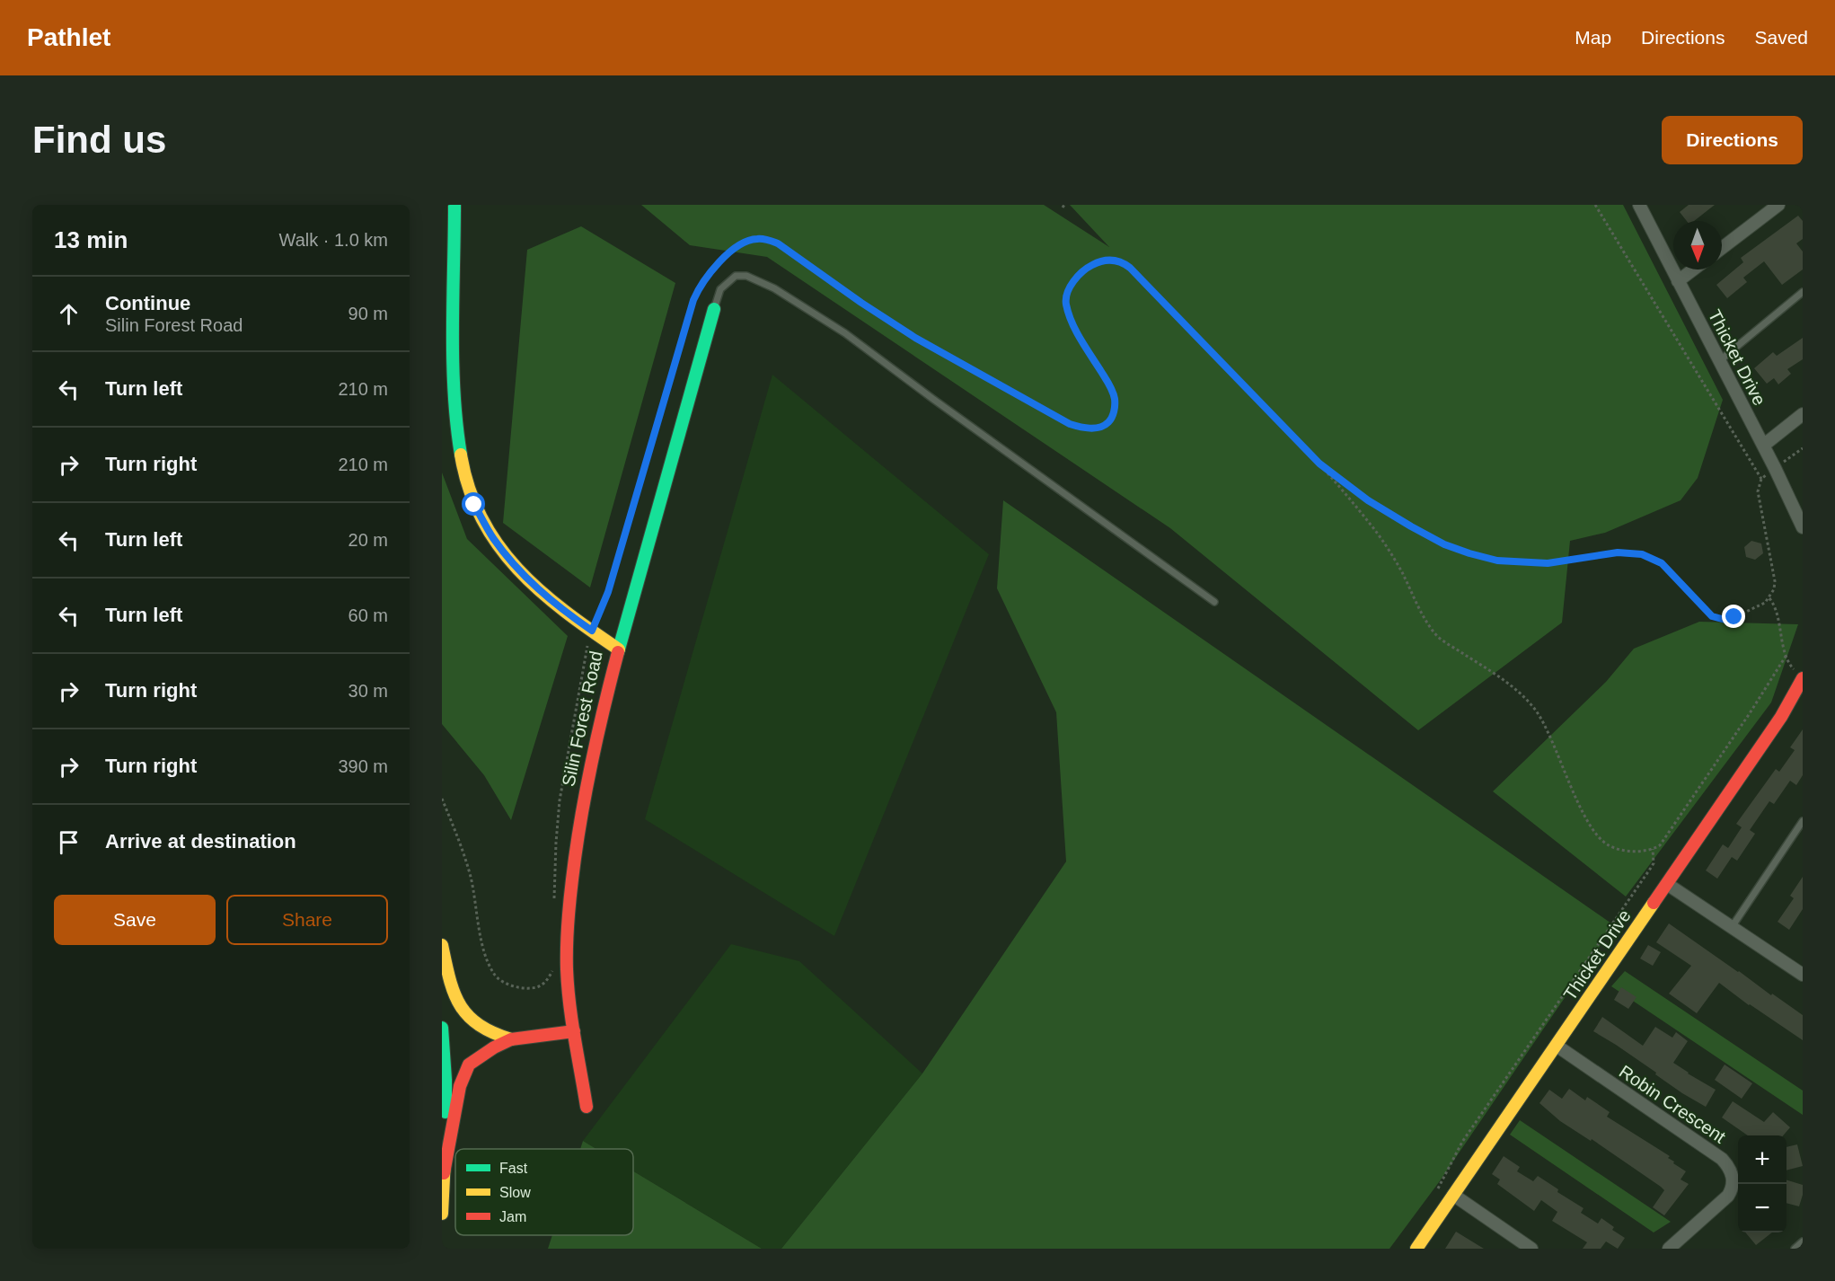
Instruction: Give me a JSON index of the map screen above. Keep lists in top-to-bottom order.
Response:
{
  "streets": {
    "main road": ["Thicket Drive", "Silin Forest Road"],
    "street": ["Robin Crescent"]
  },
  "crossings": [
    ["Thicket Drive", "Robin Crescent"]
  ],
  "legend": ["Fast", "Slow", "Jam"],
  "north": "bottom",
  "page": {
    "header": "Pathlet",
    "nav": ["Map", "Directions", "Saved"],
    "buttons": [
      "Directions",
      ["Save", "Share"]
    ],
    "title": "Find us",
    "heading": ["13 min", "Walk · 1.0 km"],
    "list": [
      ["Continue", "Silin Forest Road", "90 m"],
      ["Turn left", "210 m"],
      ["Turn right", "210 m"],
      ["Turn left", "20 m"],
      ["Turn left", "60 m"],
      ["Turn right", "30 m"],
      ["Turn right", "390 m"],
      "Arrive at destination"
    ],
    "map_buttons": ["+", "−"]
  }
}
